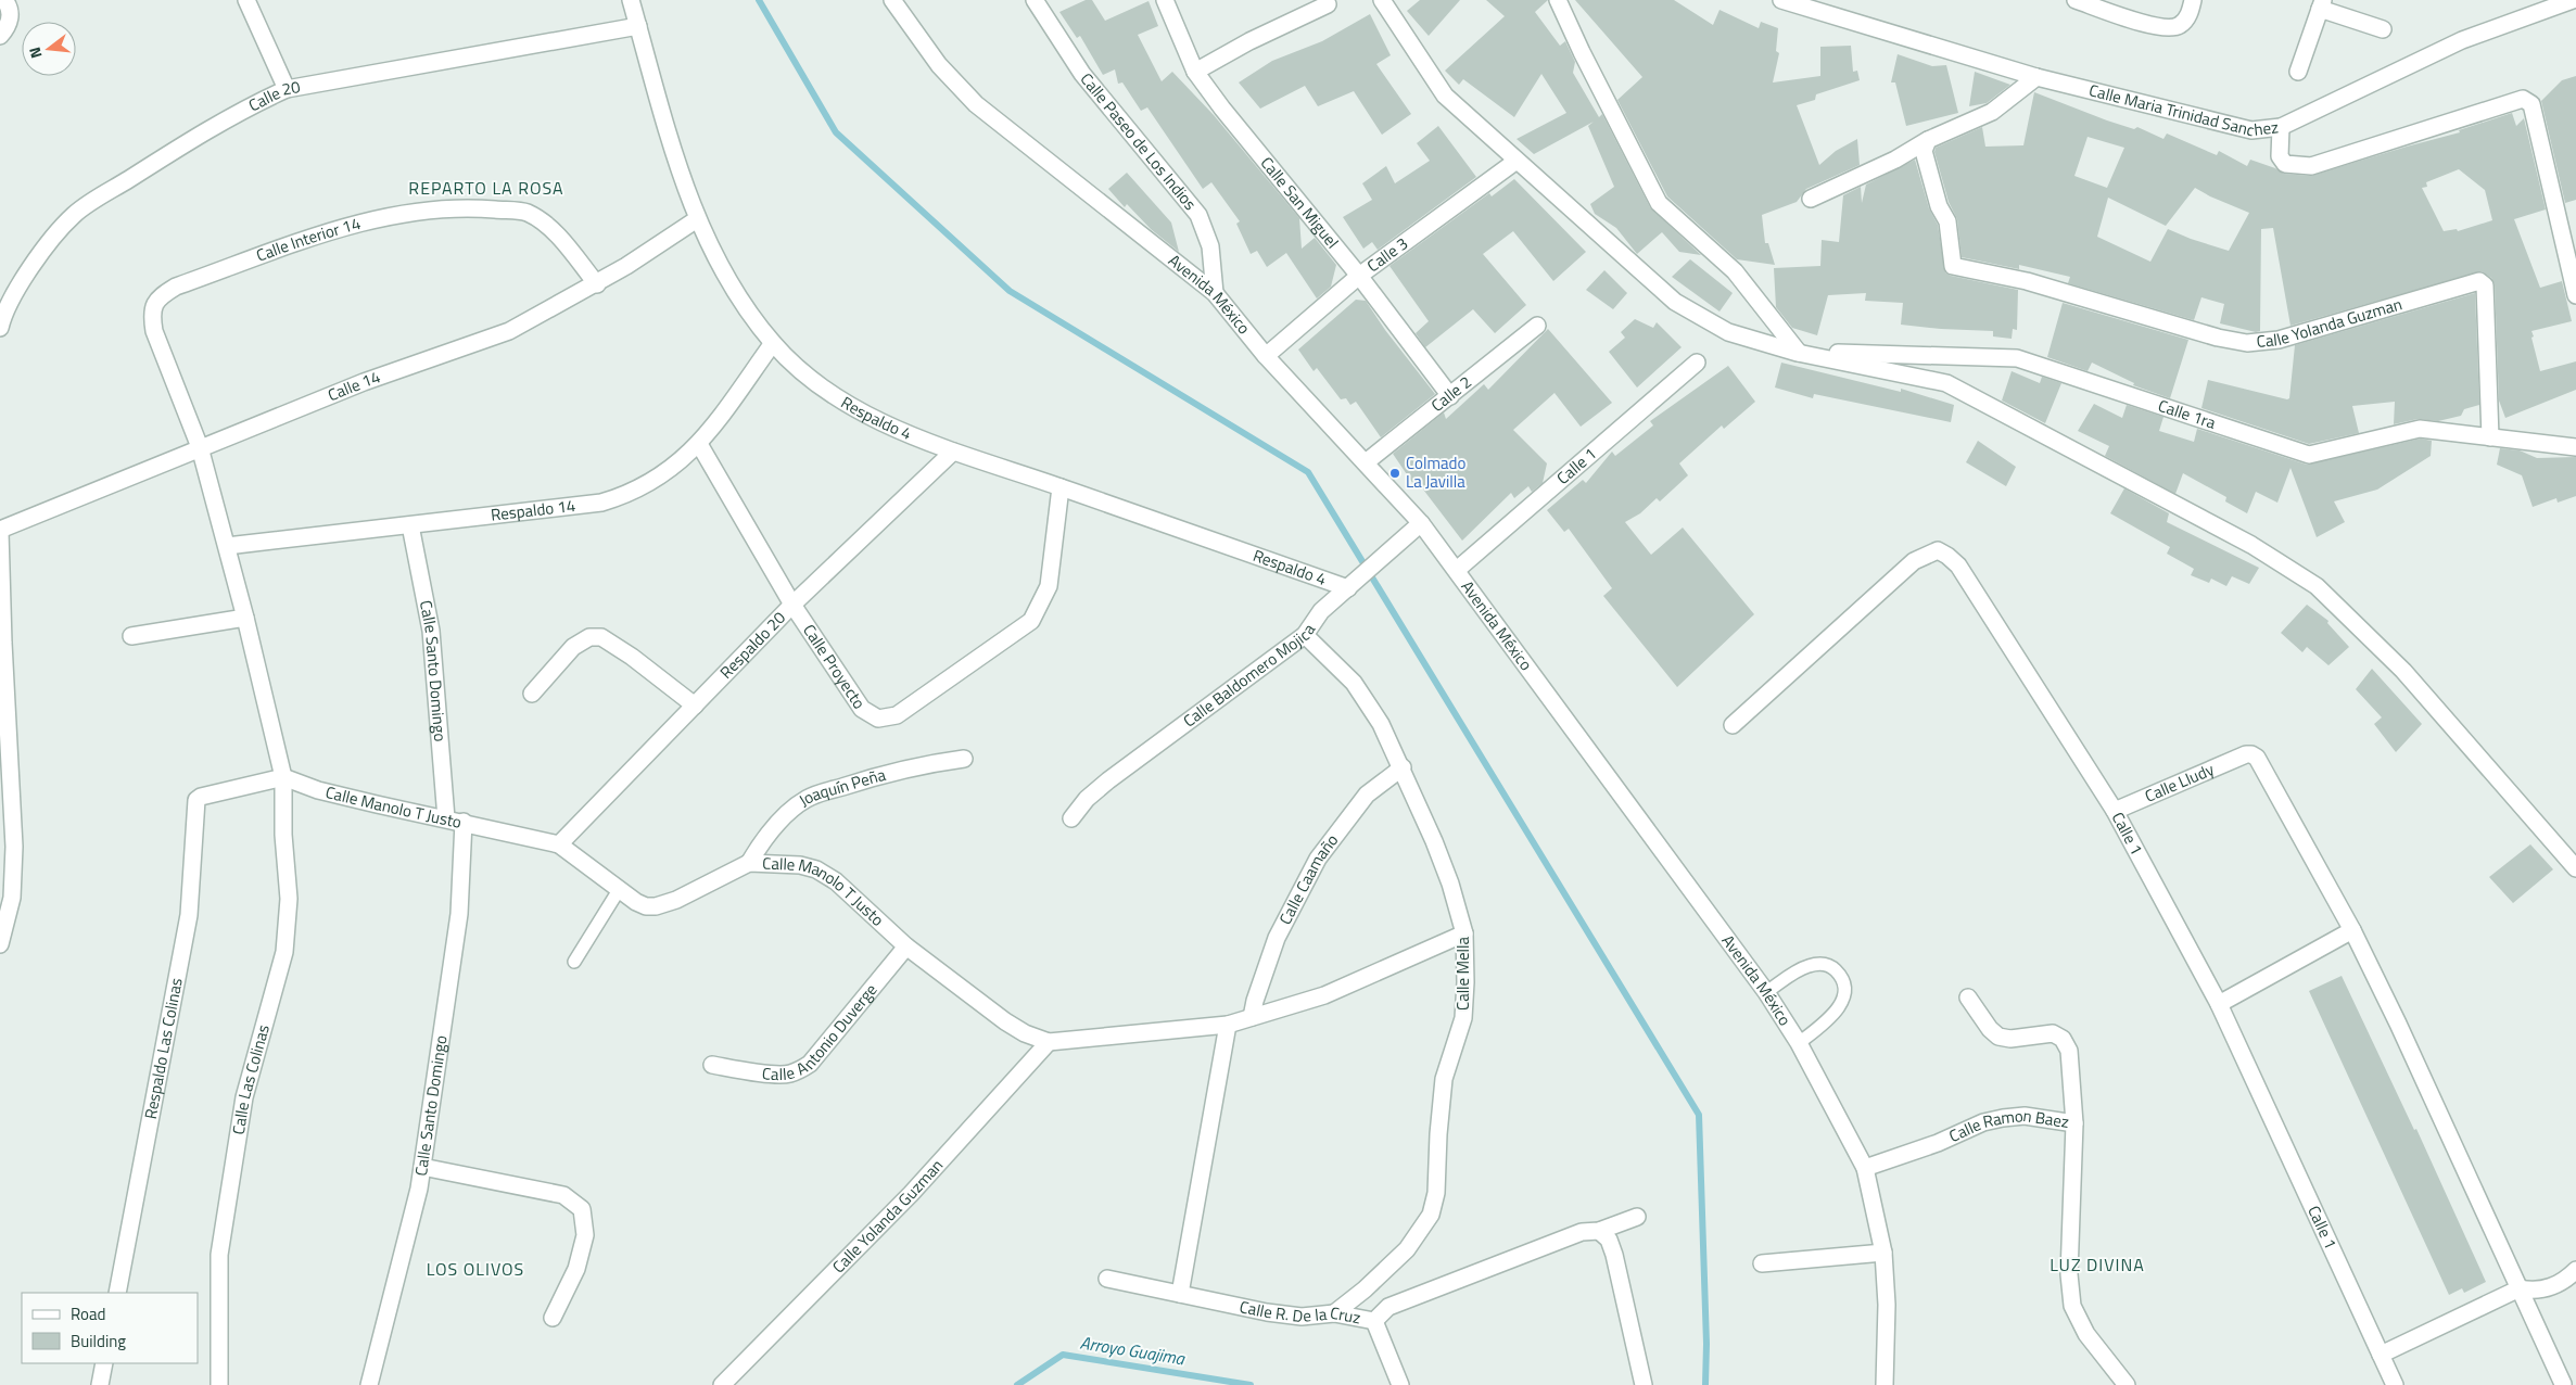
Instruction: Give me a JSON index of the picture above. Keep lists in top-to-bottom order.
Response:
{
  "streets": {
    "street": [
      "Calle 20",
      "Calle Maria Trinidad Sanchez",
      "Calle Paseo de Los Indios",
      "Calle San Miguel",
      "Calle Interior 14",
      "Calle 3",
      "Avenida México",
      "Calle Yolanda Guzman",
      "Calle 14",
      "Calle 2",
      "Calle 1ra",
      "Respaldo 4",
      "Calle 1",
      "Respaldo 14",
      "Respaldo 20",
      "Calle Proyecto",
      "Calle Santo Domingo",
      "Calle Baldomero Mojica",
      "Calle Lludy",
      "Joaquín Peña",
      "Calle Manolo T Justo",
      "Calle Caamaño",
      "Calle Mella",
      "Calle Antonio Duverge",
      "Respaldo Las Colinas",
      "Calle Las Colinas",
      "Calle Ramon Baez",
      "Calle R. De la Cruz"
    ]
  },
  "crossings": [
    ["Calle 20", "Respaldo 4"],
    ["Calle Paseo de Los Indios", "Avenida México"],
    ["Calle San Miguel", "Calle 3"],
    ["Calle San Miguel", "Calle 2"],
    ["Calle Interior 14", "Calle 14"],
    ["Calle Interior 14", "Respaldo 14"],
    ["Calle Interior 14", "Calle Las Colinas"],
    ["Calle 3", "Avenida México"],
    ["Avenida México", "Calle 2"],
    ["Avenida México", "Calle 1"],
    ["Avenida México", "Calle Baldomero Mojica"],
    ["Avenida México", "Calle Ramon Baez"],
    ["Calle Yolanda Guzman", "Calle 1ra"],
    ["Calle Yolanda Guzman", "Calle Manolo T Justo"],
    ["Calle 14", "Respaldo 4"],
    ["Respaldo 4", "Respaldo 14"],
    ["Respaldo 4", "Respaldo 20"],
    ["Respaldo 4", "Calle Proyecto"],
    ["Respaldo 4", "Calle Baldomero Mojica"],
    ["Calle 1", "Calle Lludy"],
    ["Respaldo 14", "Calle Proyecto"],
    ["Respaldo 14", "Calle Santo Domingo"],
    ["Respaldo 20", "Calle Proyecto"],
    ["Respaldo 20", "Calle Manolo T Justo"],
    ["Calle Santo Domingo", "Calle Manolo T Justo"],
    ["Calle Baldomero Mojica", "Calle Mella"],
    ["Joaquín Peña", "Calle Manolo T Justo"],
    ["Calle Manolo T Justo", "Calle Caamaño"],
    ["Calle Manolo T Justo", "Calle Mella"],
    ["Calle Manolo T Justo", "Calle Antonio Duverge"],
    ["Calle Manolo T Justo", "Respaldo Las Colinas"],
    ["Calle Manolo T Justo", "Calle Las Colinas"],
    ["Calle Caamaño", "Calle Mella"],
    ["Calle Mella", "Calle R. De la Cruz"],
    ["Respaldo Las Colinas", "Calle Las Colinas"]
  ],
  "districts": ["REPARTO LA ROSA", "LUZ DIVINA", "LOS OLIVOS"],
  "water": ["Arroyo Guajima"],
  "places": ["Colmado La Javilla"],
  "legend": ["Road", "Building"],
  "north": "left"
}
